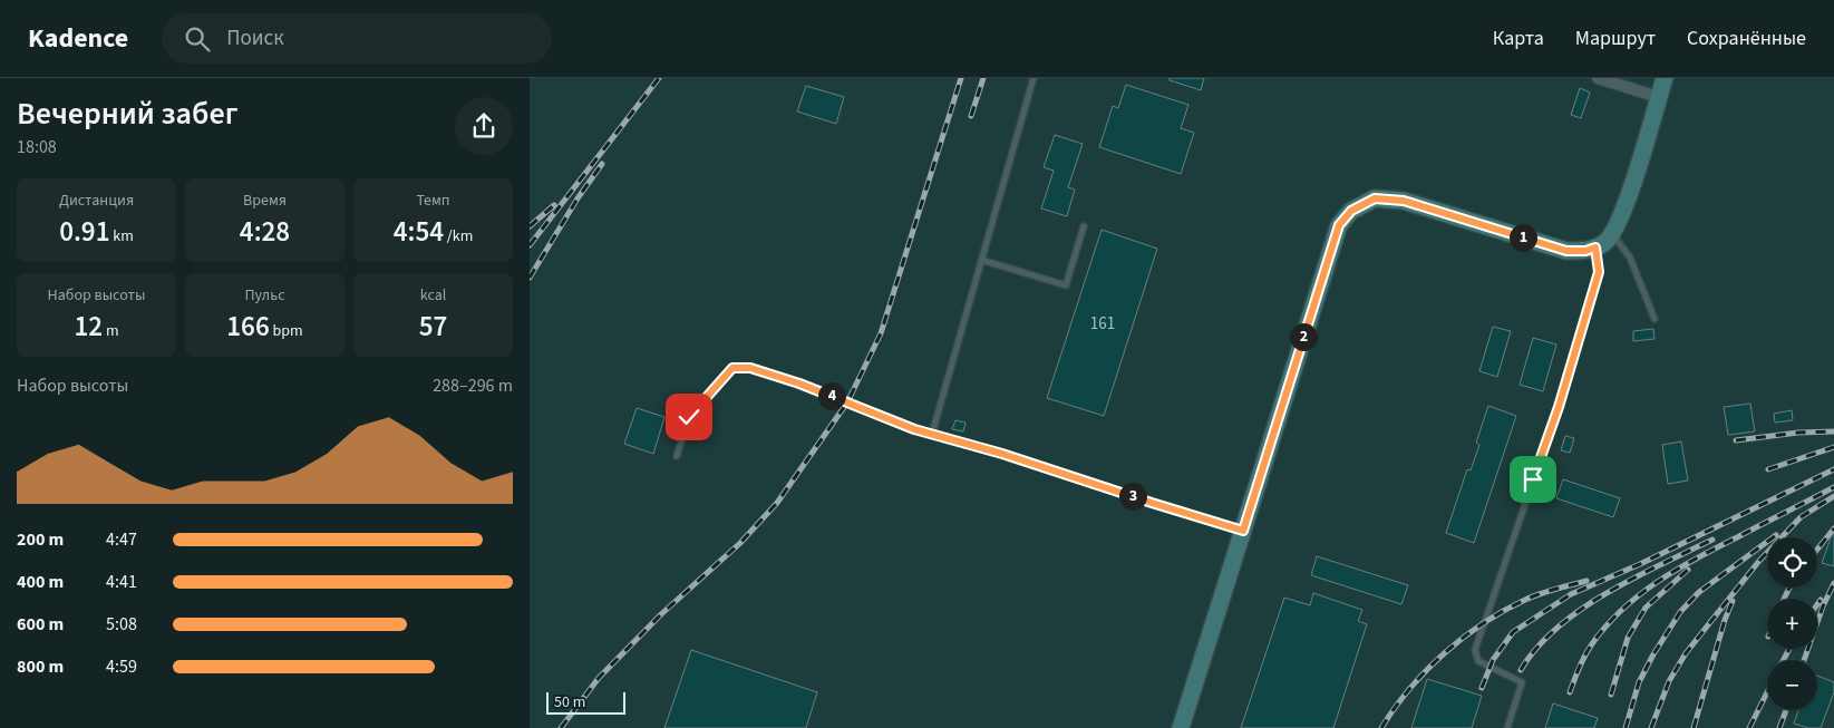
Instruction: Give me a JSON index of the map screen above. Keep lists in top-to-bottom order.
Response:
{
  "house_numbers": ["161"],
  "scale_bar": "50 m",
  "page": {
    "header": "Kadence",
    "search": "Поиск",
    "nav": ["Карта", "Маршрут", "Сохранённые"],
    "heading": ["Вечерний забег", "18:08"],
    "stats": [
      ["Дистанция", "0.91 km"],
      ["Время", "4:28"],
      ["Темп", "4:54 /km"],
      ["Набор высоты", "12 m"],
      ["Пульс", "166 bpm"],
      ["kcal", "57"]
    ],
    "pins": [
      "1",
      "2",
      "4",
      "3"
    ],
    "chart": ["Набор высоты", "288–296 m"],
    "list": [
      {
        "name": "200 m",
        "note": "4:47"
      },
      {
        "name": "400 m",
        "note": "4:41"
      },
      {
        "name": "600 m",
        "note": "5:08"
      },
      {
        "name": "800 m",
        "note": "4:59"
      }
    ],
    "map_buttons": ["+", "−"],
    "scale": "50 m"
  }
}
